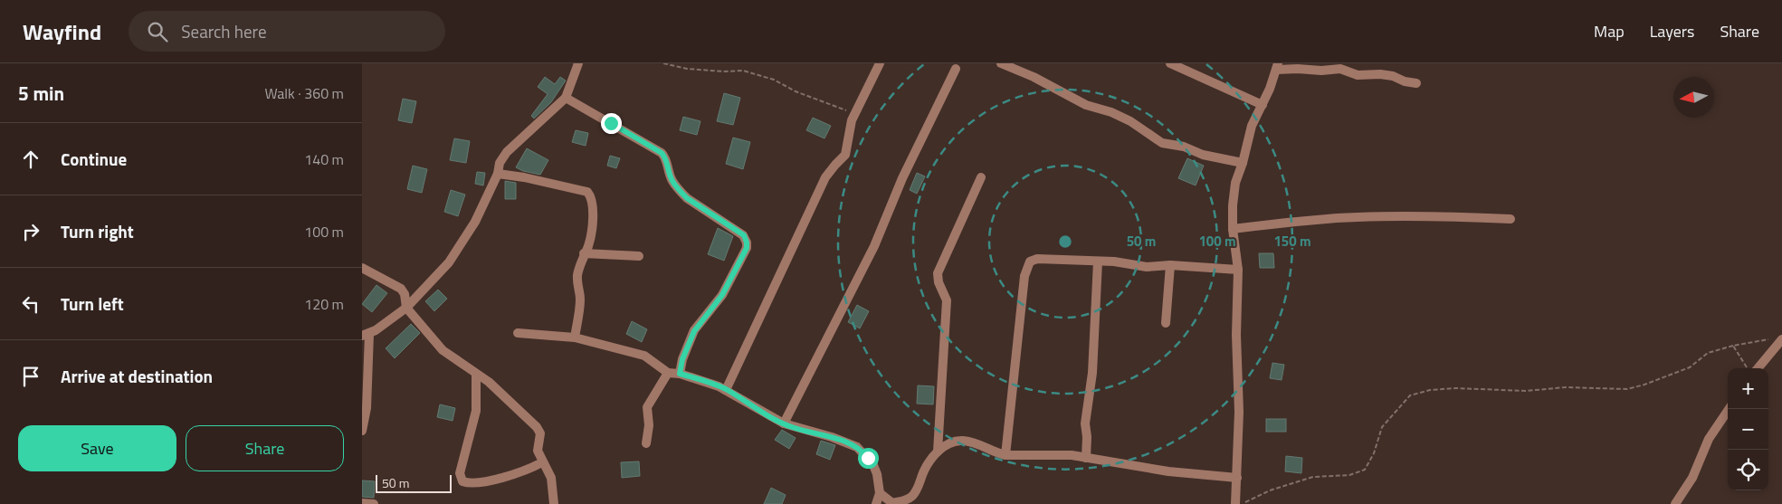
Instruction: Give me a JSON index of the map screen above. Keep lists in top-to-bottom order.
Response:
{
  "scale_bar": "50 m",
  "north": "left",
  "page": {
    "header": "Wayfind",
    "search": "Search here",
    "nav": ["Map", "Layers", "Share"],
    "heading": ["5 min", "Walk · 360 m"],
    "list": [
      ["Continue", "140 m"],
      ["Turn right", "100 m"],
      ["Turn left", "120 m"],
      "Arrive at destination"
    ],
    "map_buttons": ["+", "−"],
    "buttons": ["Save", "Share"],
    "scale": "50 m"
  },
  "rings": ["50 m", "100 m", "150 m"]
}
